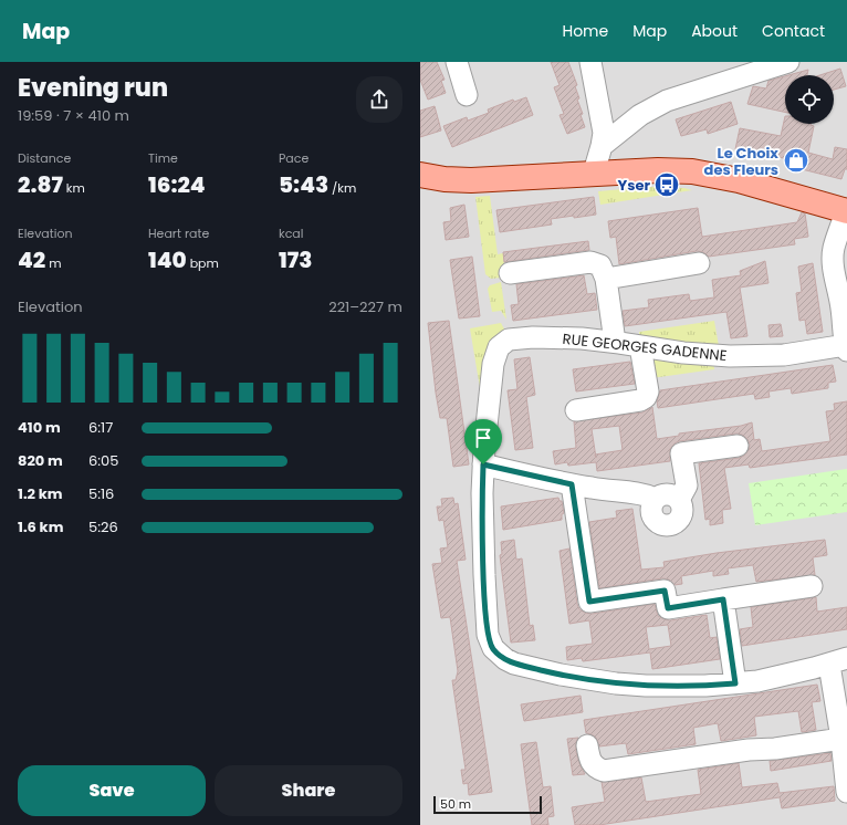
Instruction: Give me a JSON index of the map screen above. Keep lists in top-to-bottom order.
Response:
{
  "streets": {
    "street": ["RUE GEORGES GADENNE"]
  },
  "places": {
    "shop": ["Le Choix des Fleurs"],
    "bus stop": ["Yser"]
  },
  "scale_bar": "50 m",
  "page": {
    "header": "Map",
    "nav": [
      "Home",
      "Map",
      "About",
      "Contact"
    ],
    "heading": ["Evening run", "19:59 · 7 × 410 m"],
    "stats": [
      ["Distance", "2.87 km"],
      ["Time", "16:24"],
      ["Pace", "5:43 /km"],
      ["Elevation", "42 m"],
      ["Heart rate", "140 bpm"],
      ["kcal", "173"]
    ],
    "chart": ["Elevation", "221–227 m"],
    "list": [
      {
        "name": "410 m",
        "note": "6:17"
      },
      {
        "name": "820 m",
        "note": "6:05"
      },
      {
        "name": "1.2 km",
        "note": "5:16"
      },
      {
        "name": "1.6 km",
        "note": "5:26"
      }
    ],
    "buttons": ["Save", "Share"],
    "scale": "50 m"
  }
}
